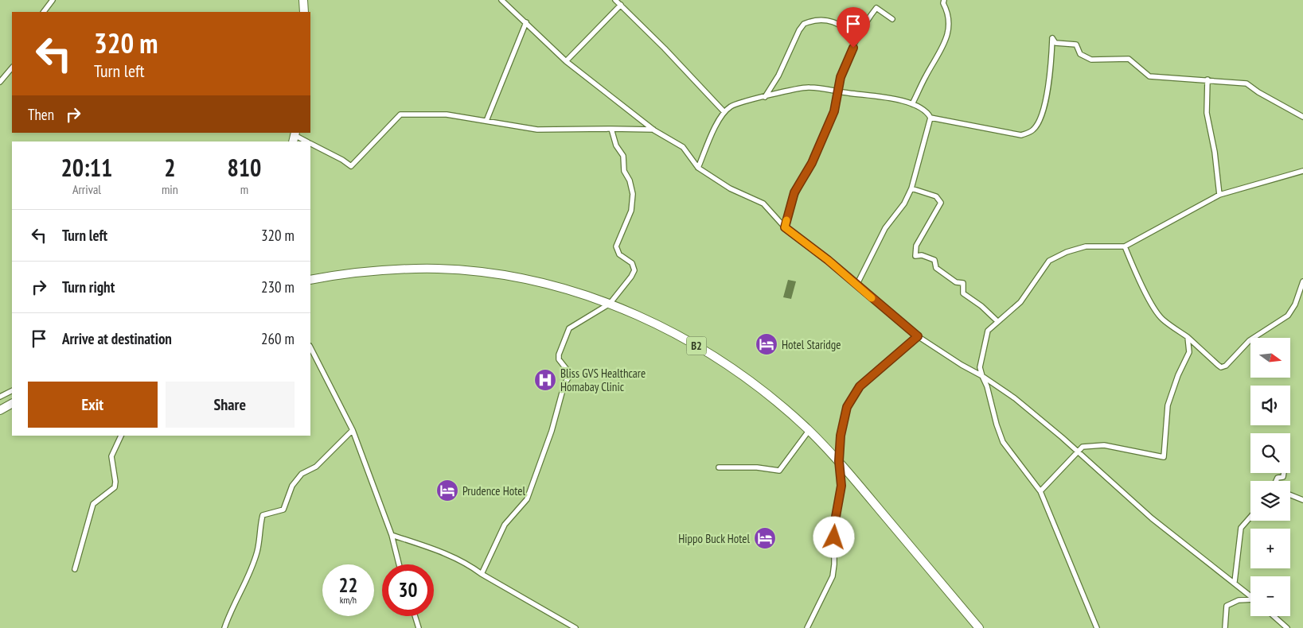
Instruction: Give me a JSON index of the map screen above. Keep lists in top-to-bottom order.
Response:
{
  "streets": {
    "highway": ["B2"]
  },
  "places": {
    "hotel": ["Hotel Staridge", "Prudence Hotel", "Hippo Buck Hotel"],
    "hospital": ["Bliss GVS Healthcare Homabay Clinic"]
  },
  "north": "right",
  "page": {
    "turn": ["320 m", "Turn left"],
    "then": "Then",
    "eta": [
      "20:11",
      "Arrival",
      "2",
      "min",
      "810",
      "m"
    ],
    "list": [
      {
        "name": "Turn left",
        "value": "320 m"
      },
      {
        "name": "Turn right",
        "value": "230 m"
      },
      {
        "name": "Arrive at destination",
        "value": "260 m"
      }
    ],
    "map_buttons": ["+", "−"],
    "buttons": ["Exit", "Share"],
    "speed": "22 km/h",
    "limit": "30"
  }
}
